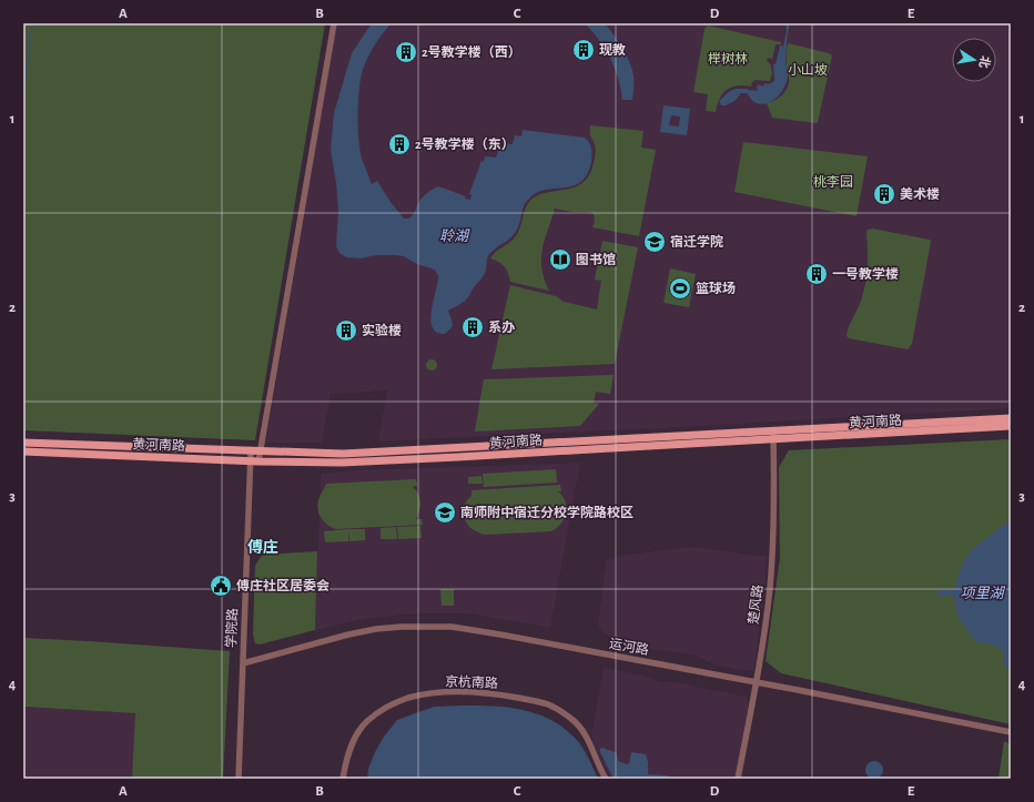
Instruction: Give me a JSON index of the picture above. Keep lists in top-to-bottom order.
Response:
{
  "streets": {
    "main road": ["黄河南路"],
    "street": [
      "楚风路",
      "学院路",
      "运河路",
      "京杭南路"
    ]
  },
  "crossings": [
    ["黄河南路", "楚风路"],
    ["黄河南路", "学院路"],
    ["楚风路", "运河路"],
    ["学院路", "运河路"]
  ],
  "districts": ["傅庄"],
  "water": ["聆湖", "项里湖"],
  "parks": ["榉树林", "小山坡", "桃李园"],
  "places": {
    "building": [
      "现教",
      "2号教学楼（西）",
      "2号教学楼（东）",
      "美术楼",
      "一号教学楼",
      "系办",
      "实验楼"
    ],
    "school or university": ["宿迁学院", "南师附中宿迁分校学院路校区"],
    "library": ["图书馆"],
    "sports": ["篮球场"],
    "public building": ["傅庄社区居委会"]
  },
  "north": "right",
  "grid": {
    "columns": [
      "A",
      "B",
      "C",
      "D",
      "E"
    ],
    "rows": [
      "1",
      "2",
      "3",
      "4"
    ]
  }
}
